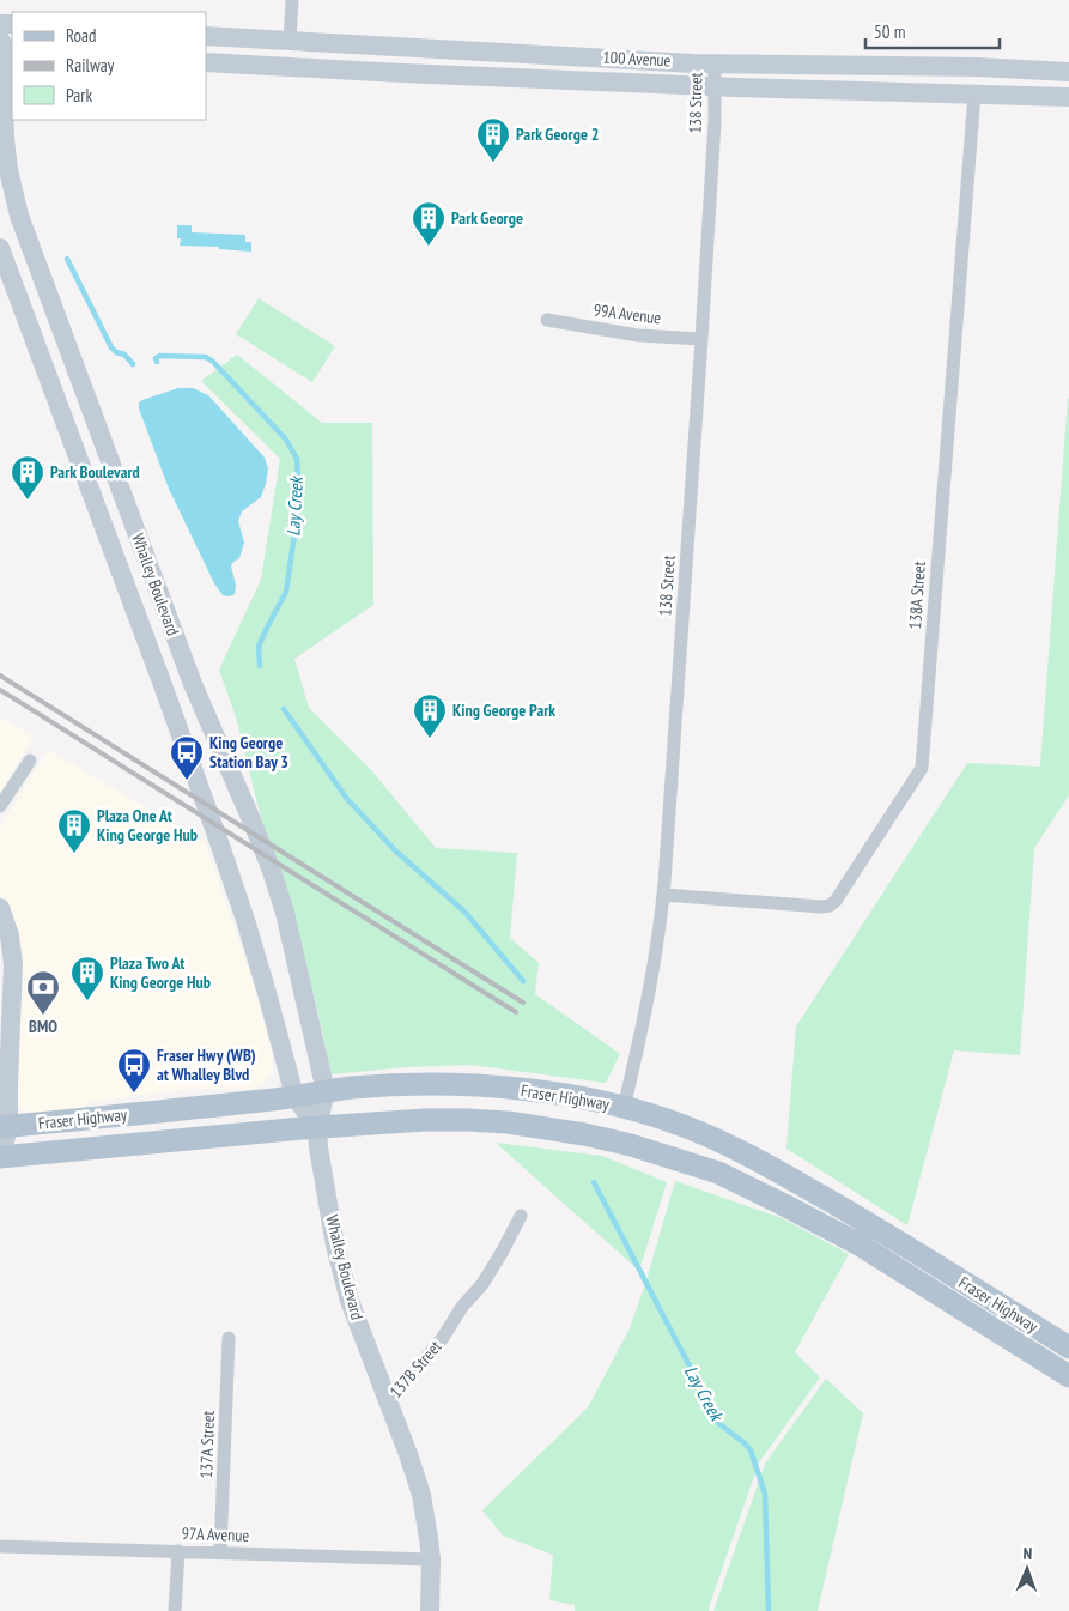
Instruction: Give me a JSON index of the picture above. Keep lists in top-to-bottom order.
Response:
{
  "streets": {
    "main road": [
      "100 Avenue",
      "Whalley Boulevard",
      "Fraser Highway",
      "137B Street"
    ],
    "street": [
      "138 Street",
      "99A Avenue",
      "138A Street",
      "137A Street",
      "97A Avenue"
    ]
  },
  "crossings": [
    ["100 Avenue", "138 Street"],
    ["100 Avenue", "138A Street"],
    ["138 Street", "99A Avenue"],
    ["138 Street", "138A Street"],
    ["138 Street", "Fraser Highway"],
    ["Whalley Boulevard", "Fraser Highway"],
    ["Whalley Boulevard", "137B Street"],
    ["137B Street", "97A Avenue"],
    ["137A Street", "97A Avenue"]
  ],
  "water": ["Lay Creek"],
  "places": {
    "building": [
      "Park George 2",
      "Park George",
      "Park Boulevard",
      "King George Park",
      "Plaza One At King George Hub",
      "Plaza Two At King George Hub"
    ],
    "bus stop": ["King George Station Bay 3", "Fraser Hwy (WB) at Whalley Blvd"],
    "bank": ["BMO"]
  },
  "legend": ["Road", "Railway", "Park"],
  "scale_bar": "50 m",
  "north": "top"
}
